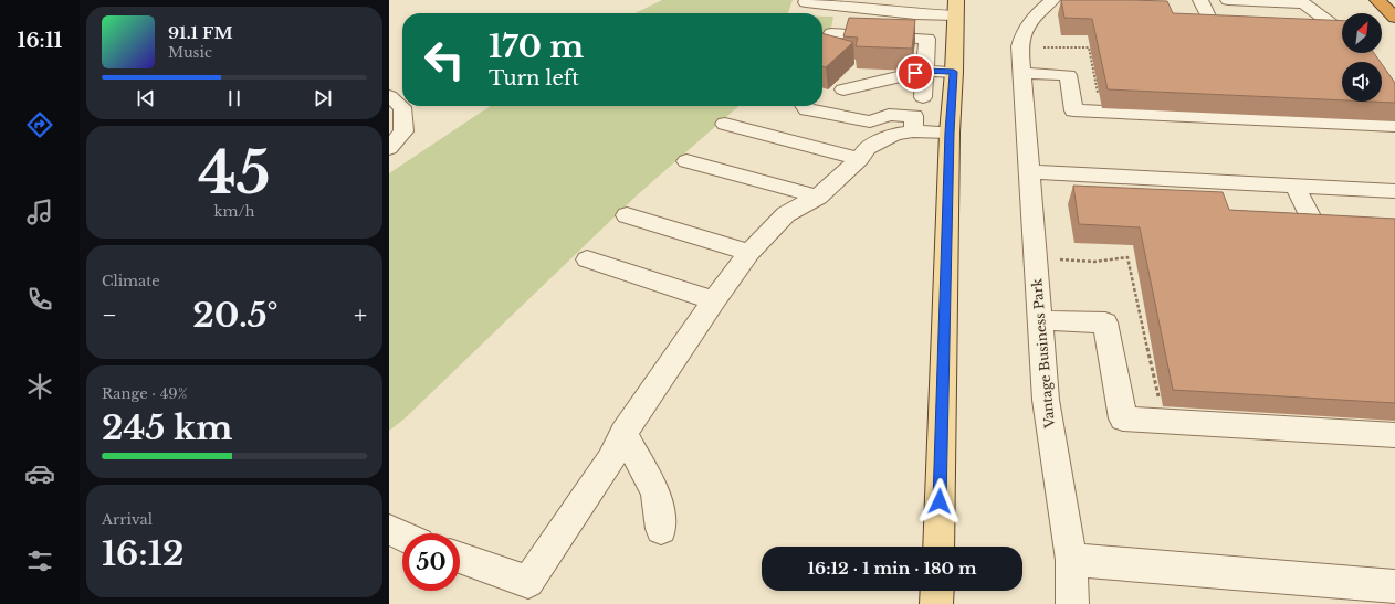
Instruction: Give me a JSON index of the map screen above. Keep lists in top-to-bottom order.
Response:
{
  "streets": {
    "street": ["Vantage Business Park"]
  },
  "north": "top right",
  "page": {
    "tabs": "16:11",
    "turn": ["170 m", "Turn left"],
    "song": ["91.1 FM", "Music"],
    "tile": [
      ["45", "km/h"],
      "Climate",
      ["Range · 49%", "245 km"],
      ["Arrival", "16:12"]
    ],
    "heat": ["−", "20.5°", "+"],
    "limit": "50",
    "trip": "16:12 · 1 min · 180 m"
  }
}
